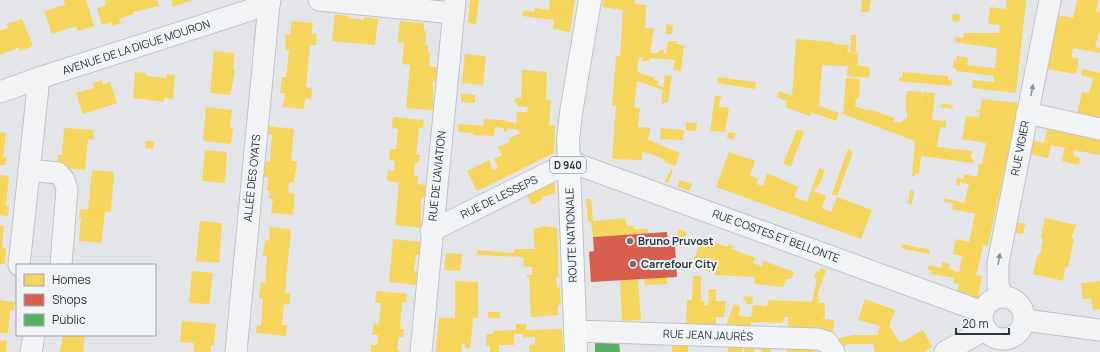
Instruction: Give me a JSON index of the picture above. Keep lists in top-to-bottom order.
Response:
{
  "streets": {
    "main road": ["D 940", "ROUTE NATIONALE"],
    "street": [
      "AVENUE DE LA DIGUE MOURON",
      "RUE VIGIER",
      "RUE DE L'AVIATION",
      "ALLÉE DES OYATS",
      "RUE DE LESSEPS",
      "RUE COSTES ET BELLONTE",
      "RUE JEAN JAURÈS"
    ]
  },
  "crossings": [
    ["AVENUE DE LA DIGUE MOURON", "ALLÉE DES OYATS"],
    ["RUE VIGIER", "RUE COSTES ET BELLONTE"],
    ["RUE DE L'AVIATION", "RUE DE LESSEPS"],
    ["RUE DE LESSEPS", "ROUTE NATIONALE"],
    ["RUE DE LESSEPS", "RUE COSTES ET BELLONTE"],
    ["ROUTE NATIONALE", "RUE COSTES ET BELLONTE"],
    ["ROUTE NATIONALE", "RUE JEAN JAURÈS"]
  ],
  "one_way": ["RUE VIGIER"],
  "places": ["Bruno Pruvost", "Carrefour City"],
  "legend": ["Homes", "Shops", "Public"],
  "scale_bar": "20 m"
}
